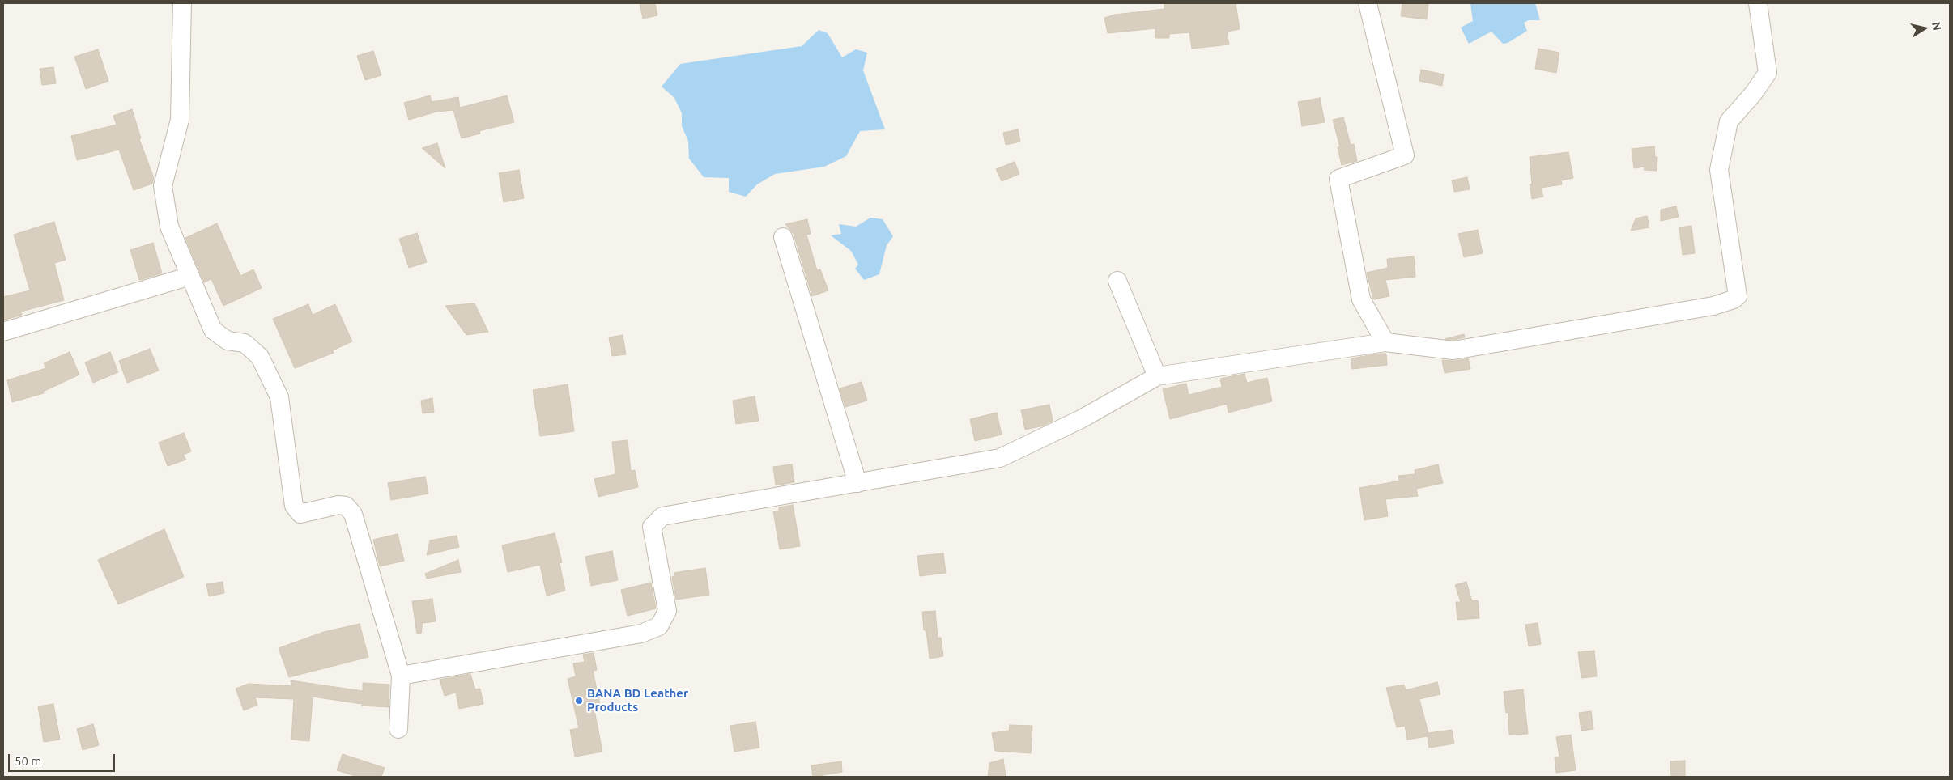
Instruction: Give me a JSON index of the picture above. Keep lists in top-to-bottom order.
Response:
{
  "places": ["BANA BD Leather Products"],
  "scale_bar": "50 m",
  "north": "right"
}
